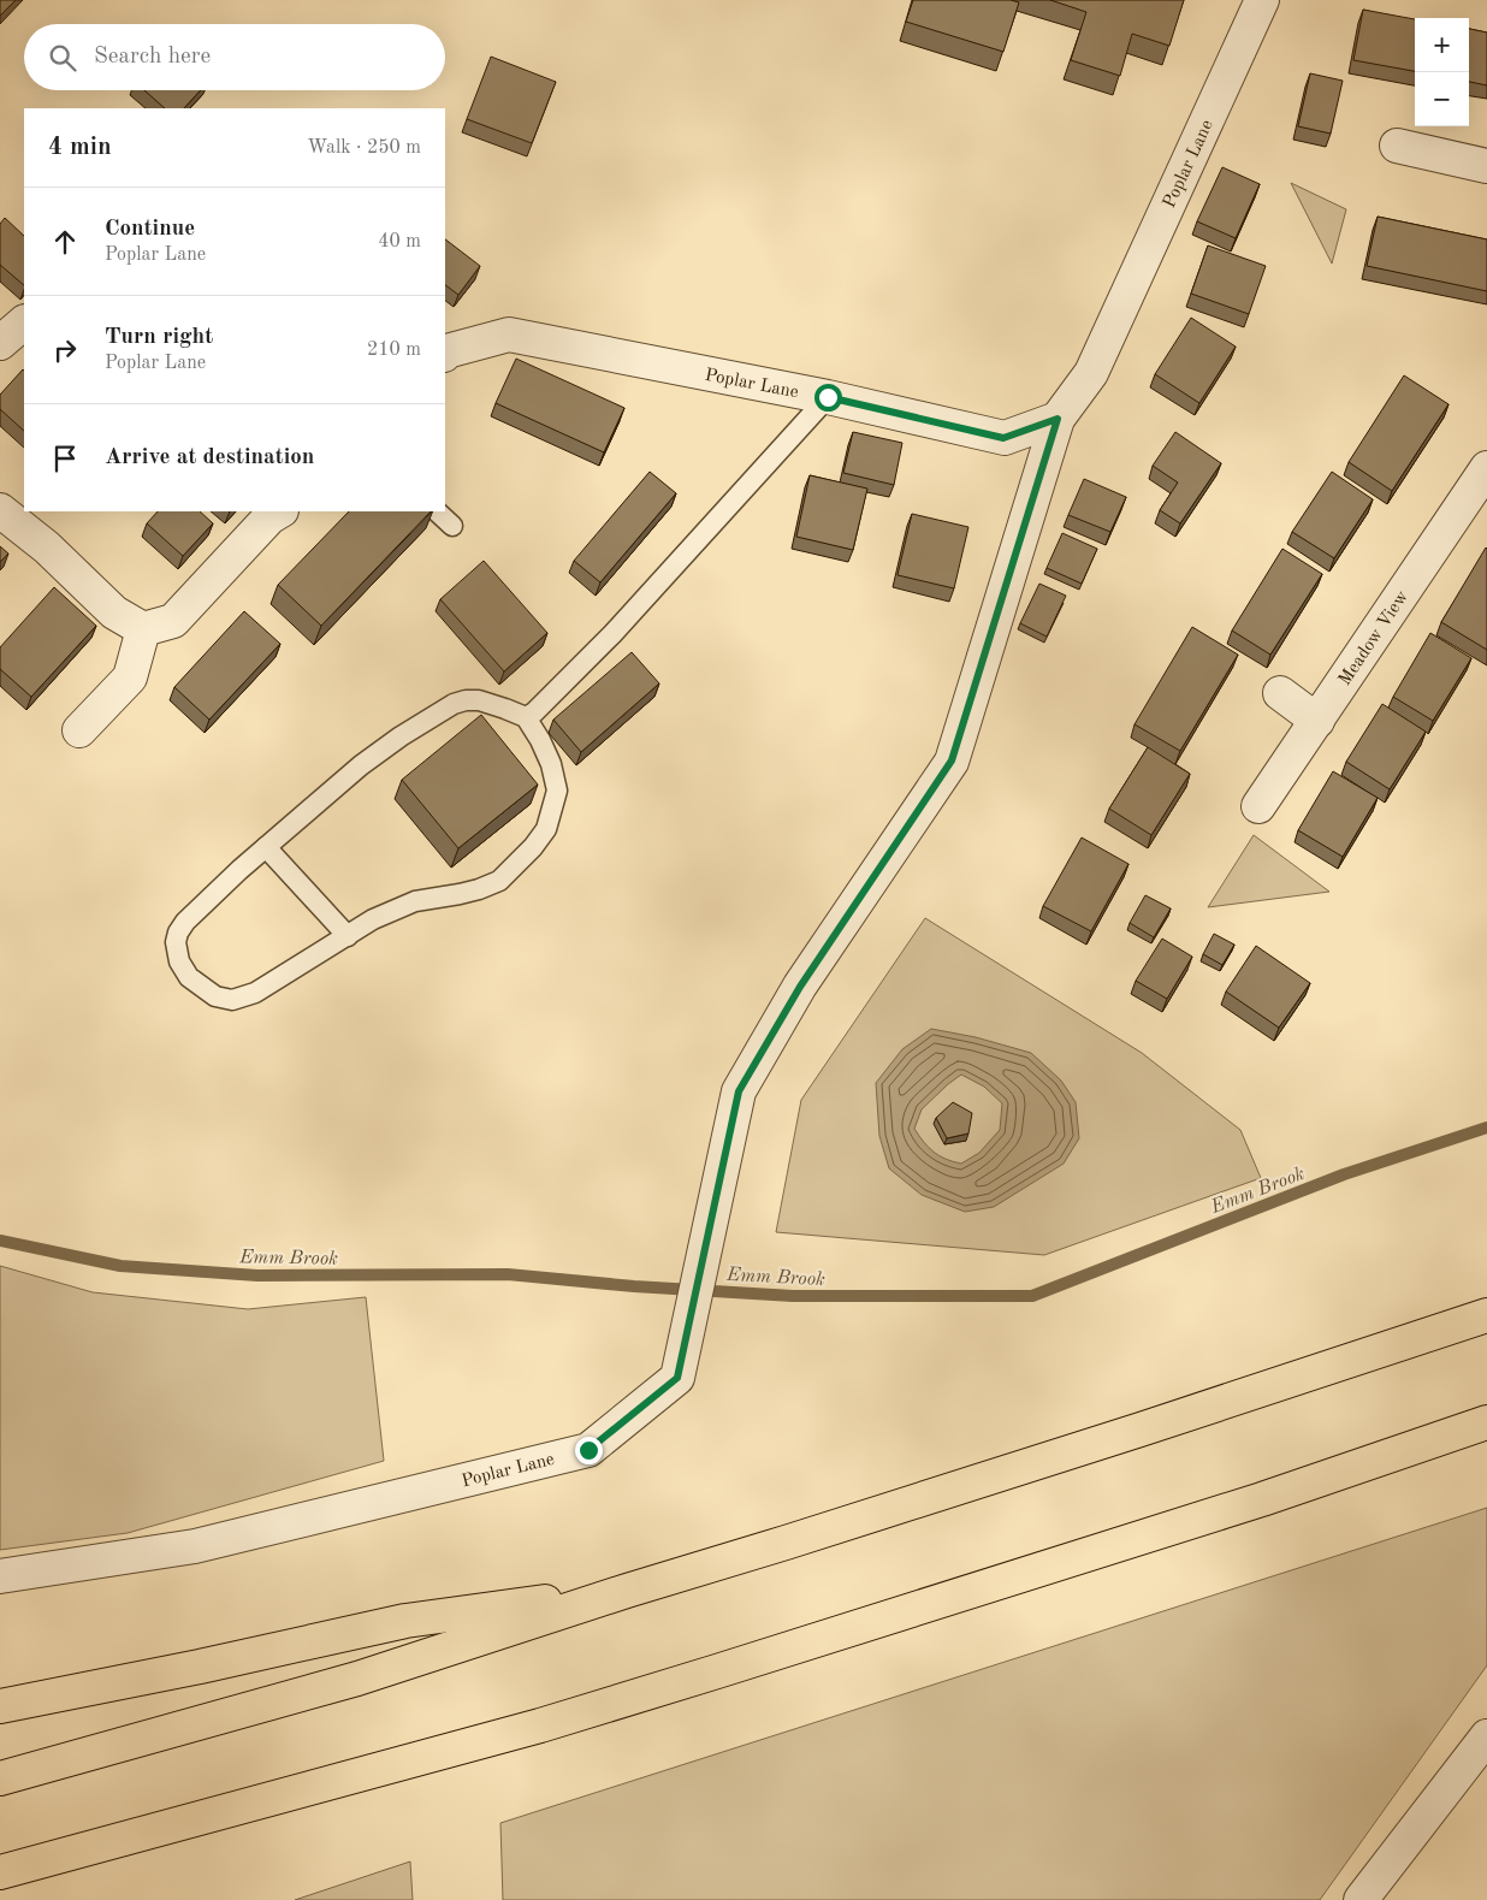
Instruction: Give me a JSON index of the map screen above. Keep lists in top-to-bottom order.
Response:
{
  "streets": {
    "street": ["Poplar Lane", "Meadow View"]
  },
  "water": ["Emm Brook"],
  "page": {
    "map_buttons": ["+", "−"],
    "search": "Search here",
    "heading": ["4 min", "Walk · 250 m"],
    "list": [
      ["Continue", "Poplar Lane", "40 m"],
      ["Turn right", "Poplar Lane", "210 m"],
      "Arrive at destination"
    ]
  }
}
